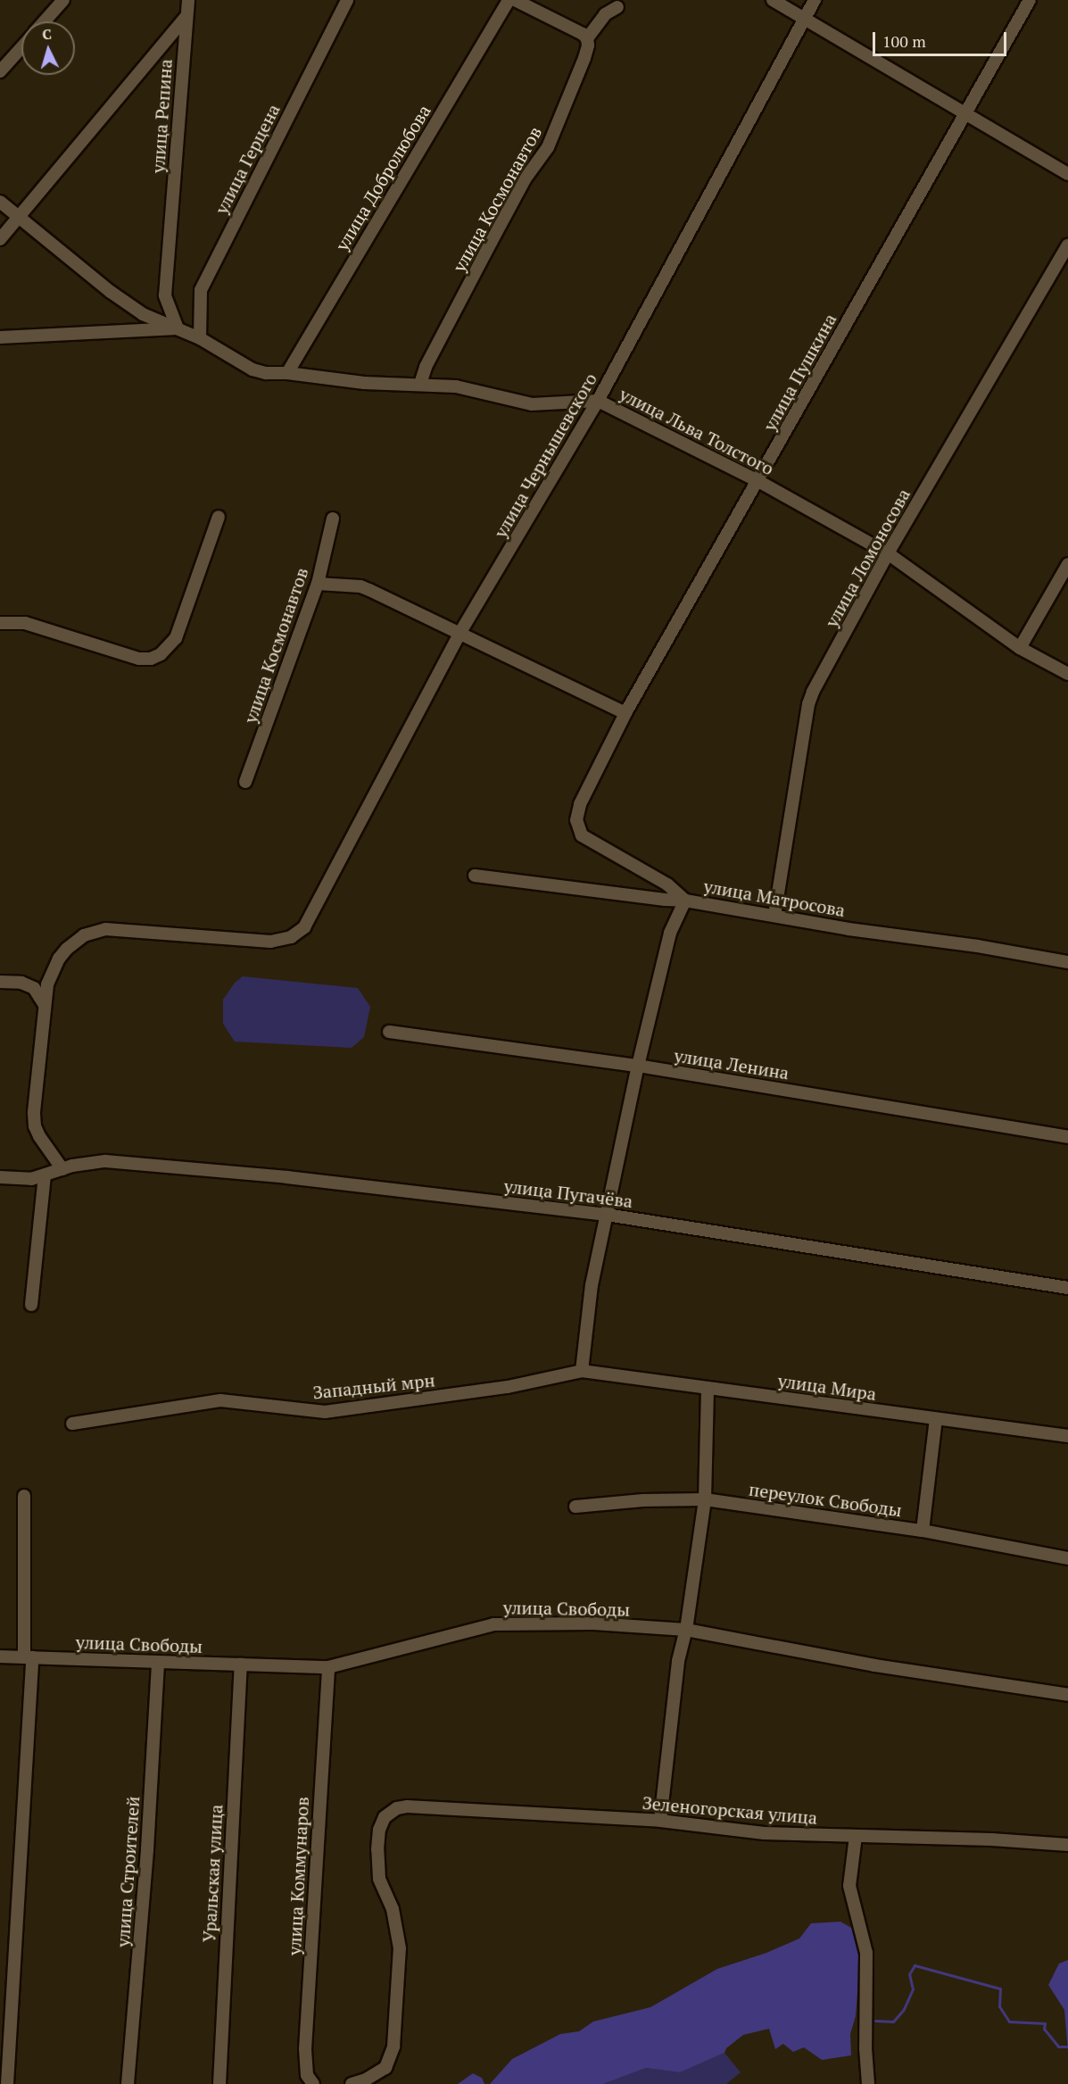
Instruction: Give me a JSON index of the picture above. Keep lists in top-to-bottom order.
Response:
{
  "streets": {
    "street": [
      "улица Репина",
      "улица Герцена",
      "улица Добролюбова",
      "улица Космонавтов",
      "улица Пушкина",
      "улица Льва Толстого",
      "улица Чернышевского",
      "улица Ломоносова",
      "улица Матросова",
      "улица Ленина",
      "улица Пугачёва",
      "Западный мрн",
      "улица Мира",
      "переулок Свободы",
      "улица Свободы",
      "Зеленогорская улица",
      "улица Строителей",
      "Уральская улица",
      "улица Коммунаров"
    ]
  },
  "crossings": [
    ["улица Репина", "улица Льва Толстого"],
    ["улица Герцена", "улица Льва Толстого"],
    ["улица Добролюбова", "улица Льва Толстого"],
    ["улица Космонавтов", "улица Льва Толстого"],
    ["улица Пушкина", "улица Льва Толстого"],
    ["улица Пушкина", "улица Матросова"],
    ["улица Льва Толстого", "улица Чернышевского"],
    ["улица Льва Толстого", "улица Ломоносова"],
    ["улица Ломоносова", "улица Матросова"],
    ["Западный мрн", "улица Мира"],
    ["улица Свободы", "улица Строителей"],
    ["улица Свободы", "Уральская улица"],
    ["улица Свободы", "улица Коммунаров"]
  ],
  "scale_bar": "100 m",
  "north": "top"
}
